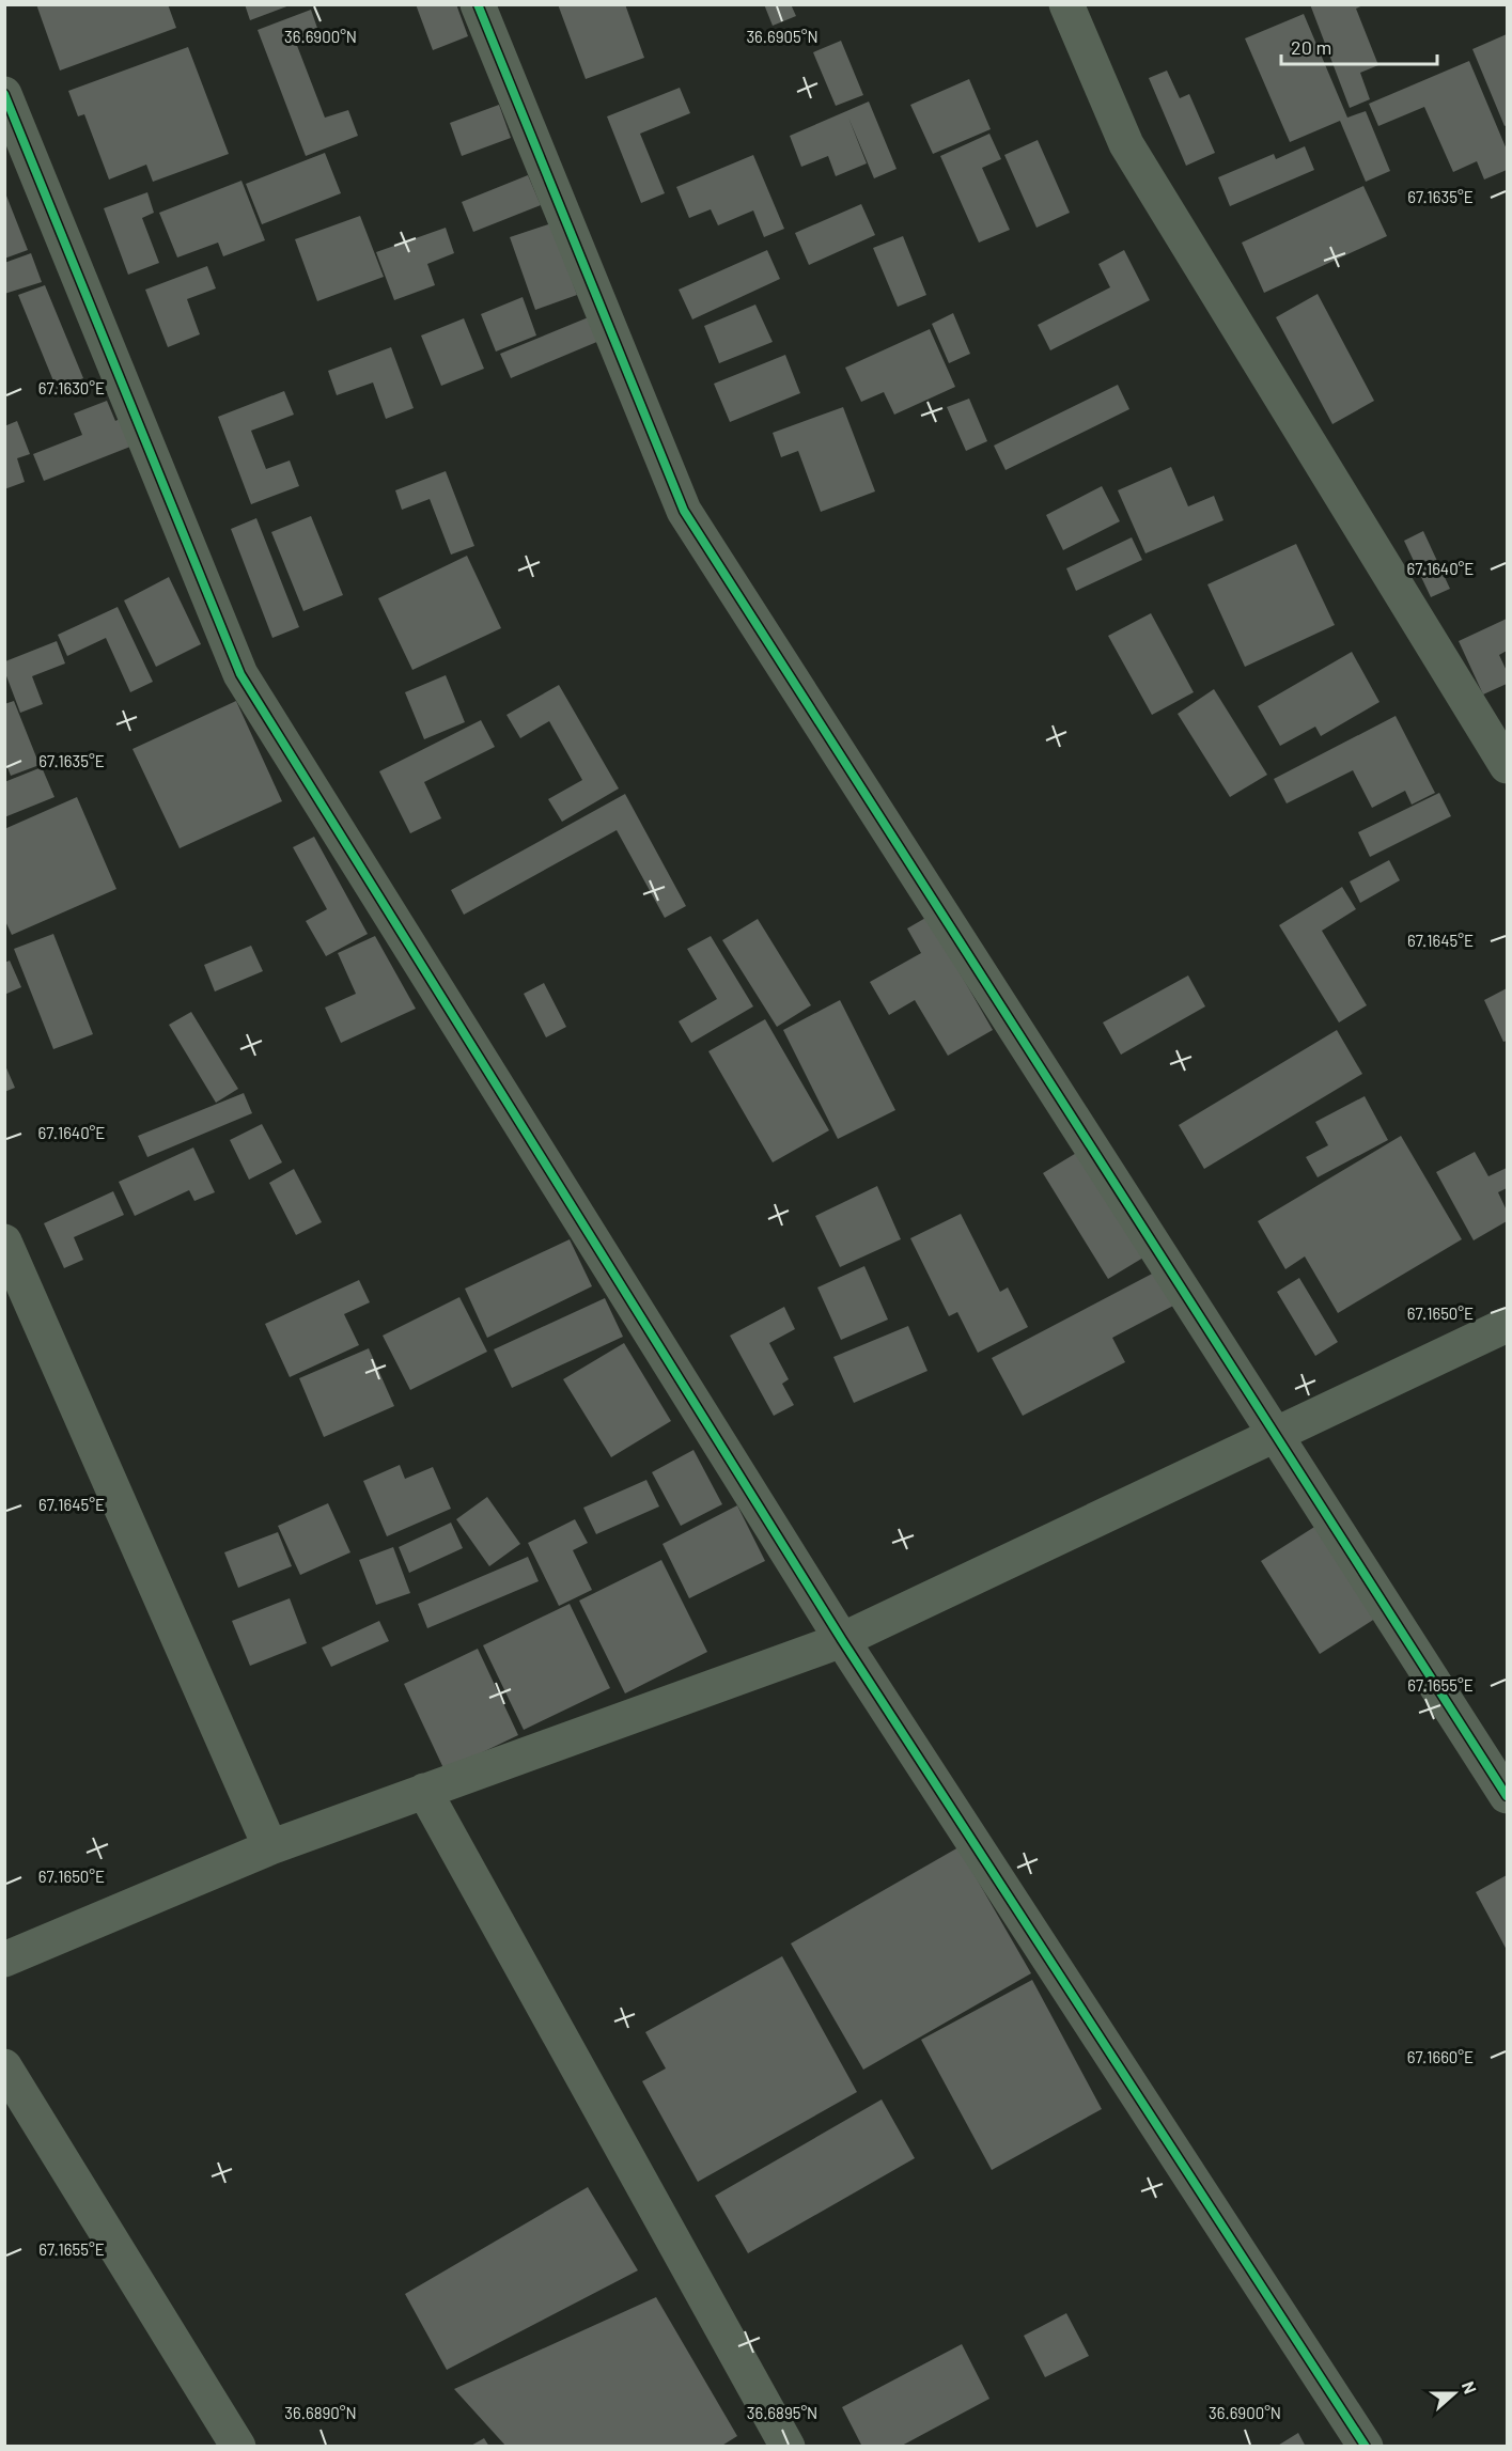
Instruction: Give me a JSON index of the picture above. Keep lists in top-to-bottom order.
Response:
{
  "scale_bar": "20 m",
  "north": "right",
  "coordinates": [
    "36.6900°N",
    "36.6905°N",
    "67.1635°E",
    "67.1630°E",
    "67.1640°E",
    "67.1645°E",
    "67.1650°E",
    "67.1655°E",
    "67.1660°E",
    "36.6890°N",
    "36.6895°N"
  ]
}
